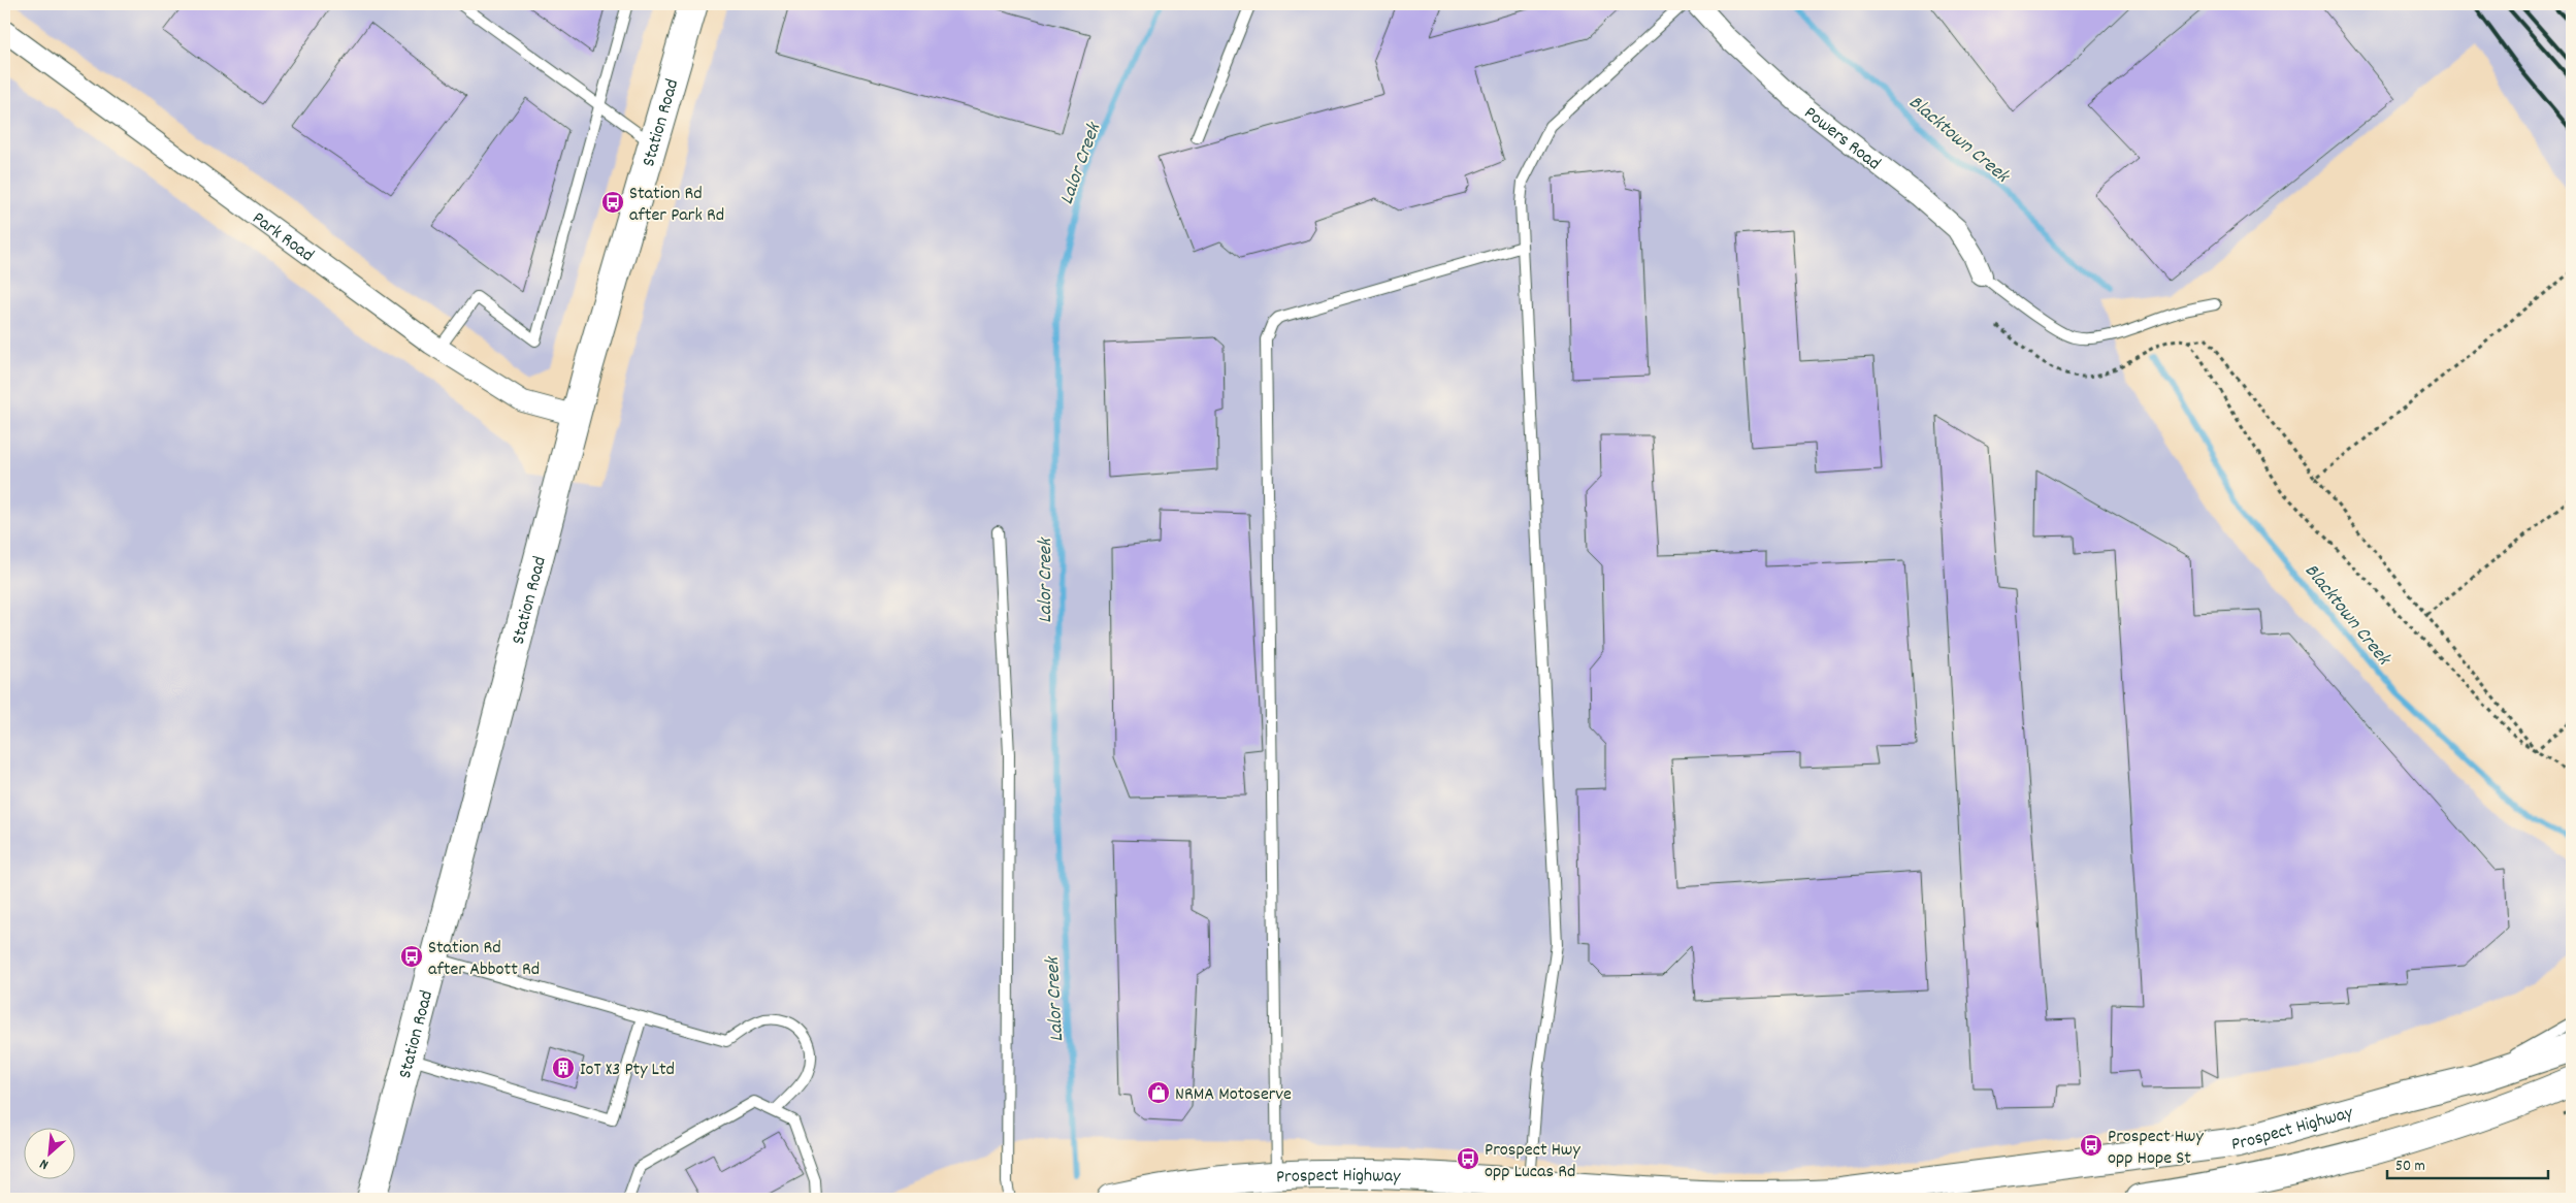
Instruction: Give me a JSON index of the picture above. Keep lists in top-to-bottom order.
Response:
{
  "streets": {
    "main road": ["Station Road", "Prospect Highway"],
    "street": ["Powers Road", "Park Road"]
  },
  "crossings": [
    ["Station Road", "Park Road"]
  ],
  "water": ["Blacktown Creek", "Lalor Creek"],
  "places": {
    "bus stop": [
      "Station Rd after Park Rd",
      "Station Rd after Abbott Rd",
      "Prospect Hwy opp Hope St",
      "Prospect Hwy opp Lucas Rd"
    ],
    "building": ["IoT X3 Pty Ltd"],
    "shop": ["NRMA Motoserve"]
  },
  "scale_bar": "50 m",
  "north": "bottom left"
}
